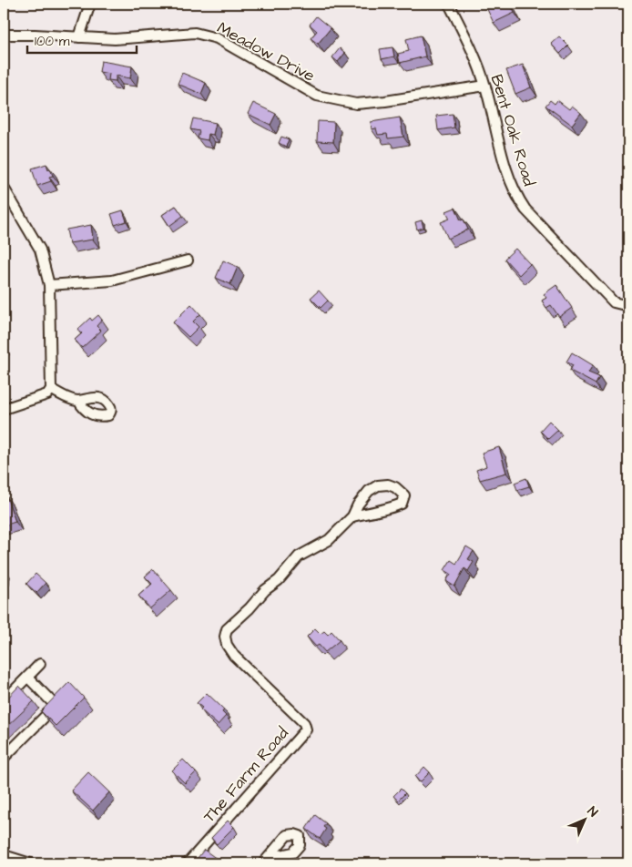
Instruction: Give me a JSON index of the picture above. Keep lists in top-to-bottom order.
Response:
{
  "streets": {
    "street": ["Meadow Drive", "Bent Oak Road", "The Farm Road"]
  },
  "crossings": [
    ["Meadow Drive", "Bent Oak Road"]
  ],
  "scale_bar": "100 m",
  "north": "top right"
}
